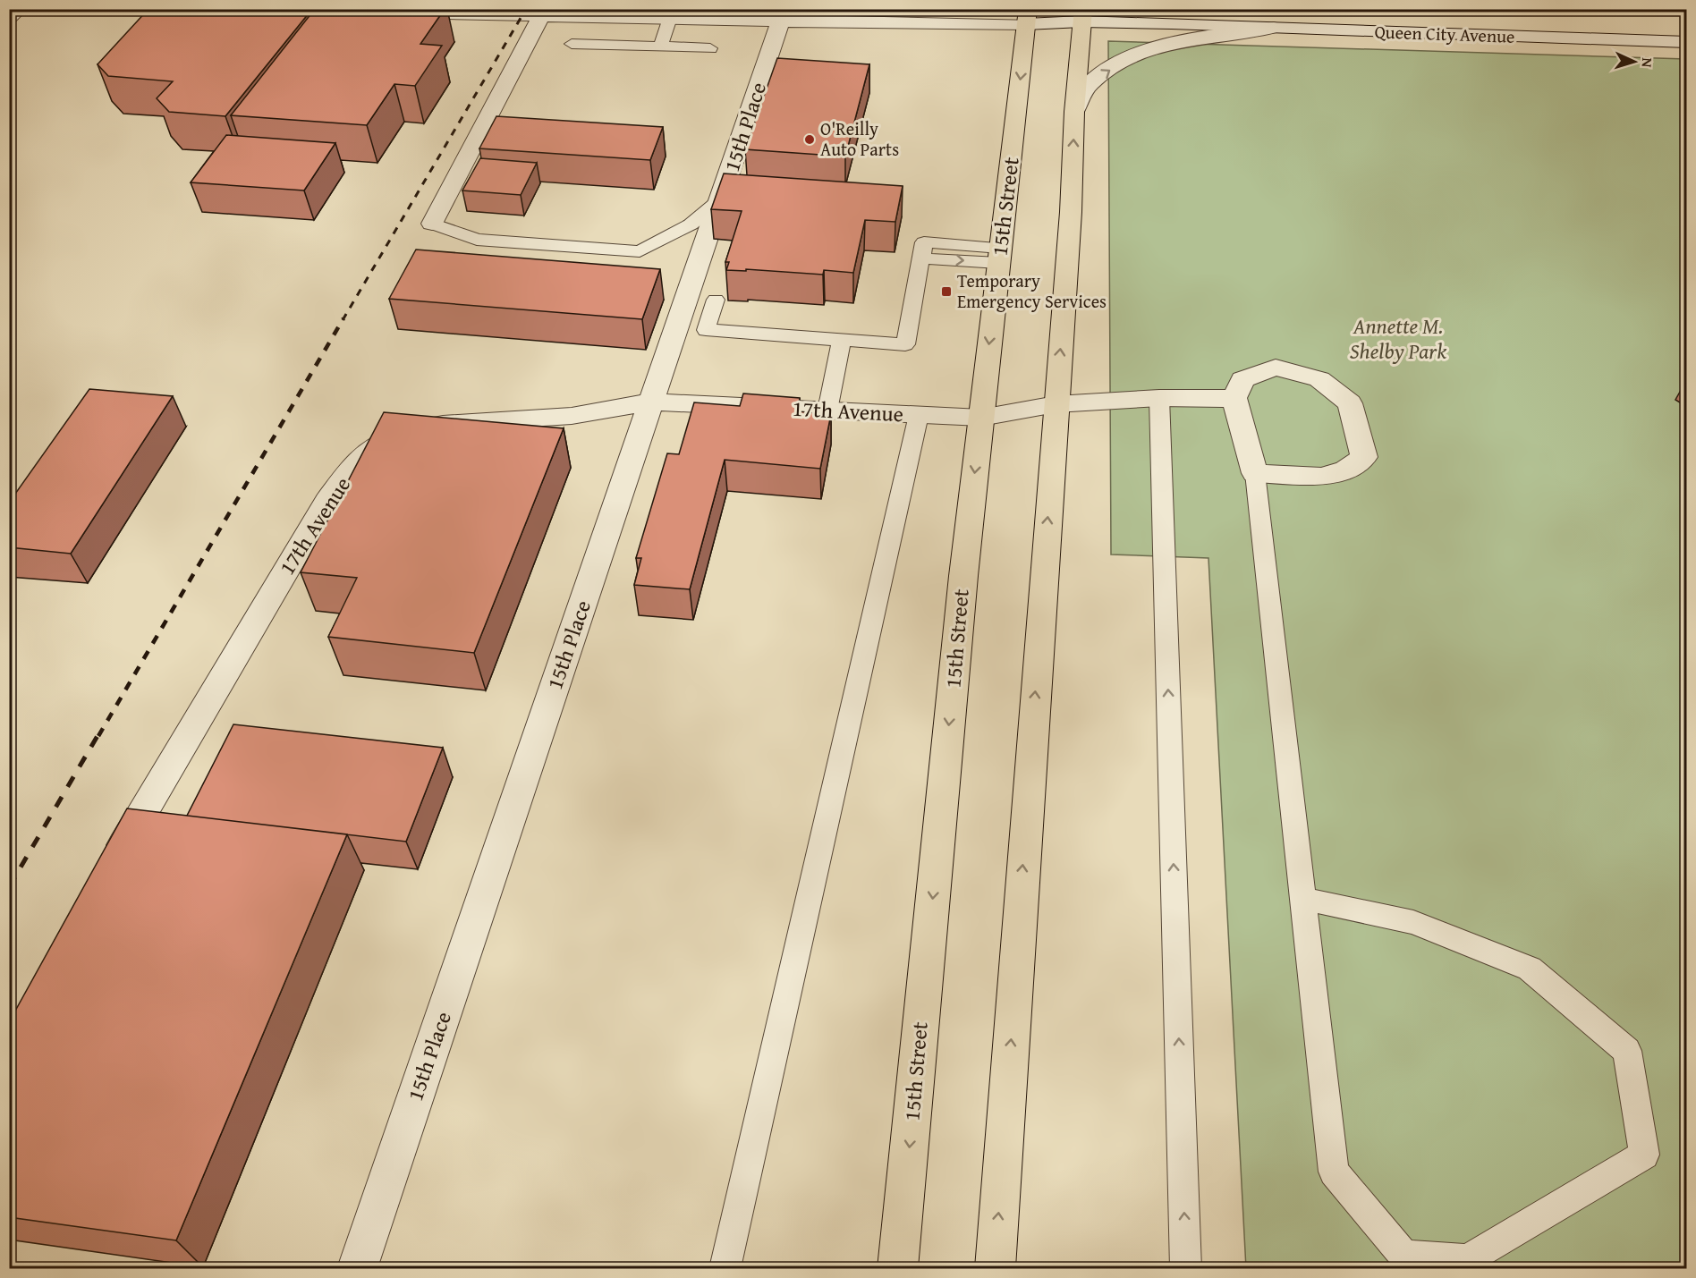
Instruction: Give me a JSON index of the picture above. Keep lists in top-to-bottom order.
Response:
{
  "streets": {
    "main road": ["15th Street"],
    "street": ["Queen City Avenue", "15th Place", "17th Avenue"]
  },
  "crossings": [
    ["Queen City Avenue", "15th Place"],
    ["Queen City Avenue", "15th Street"],
    ["15th Place", "17th Avenue"],
    ["15th Street", "17th Avenue"]
  ],
  "parks": ["Annette M. Shelby Park"],
  "places": {
    "other": ["O'Reilly Auto Parts"],
    "transit": ["Temporary Emergency Services"]
  },
  "north": "right"
}
